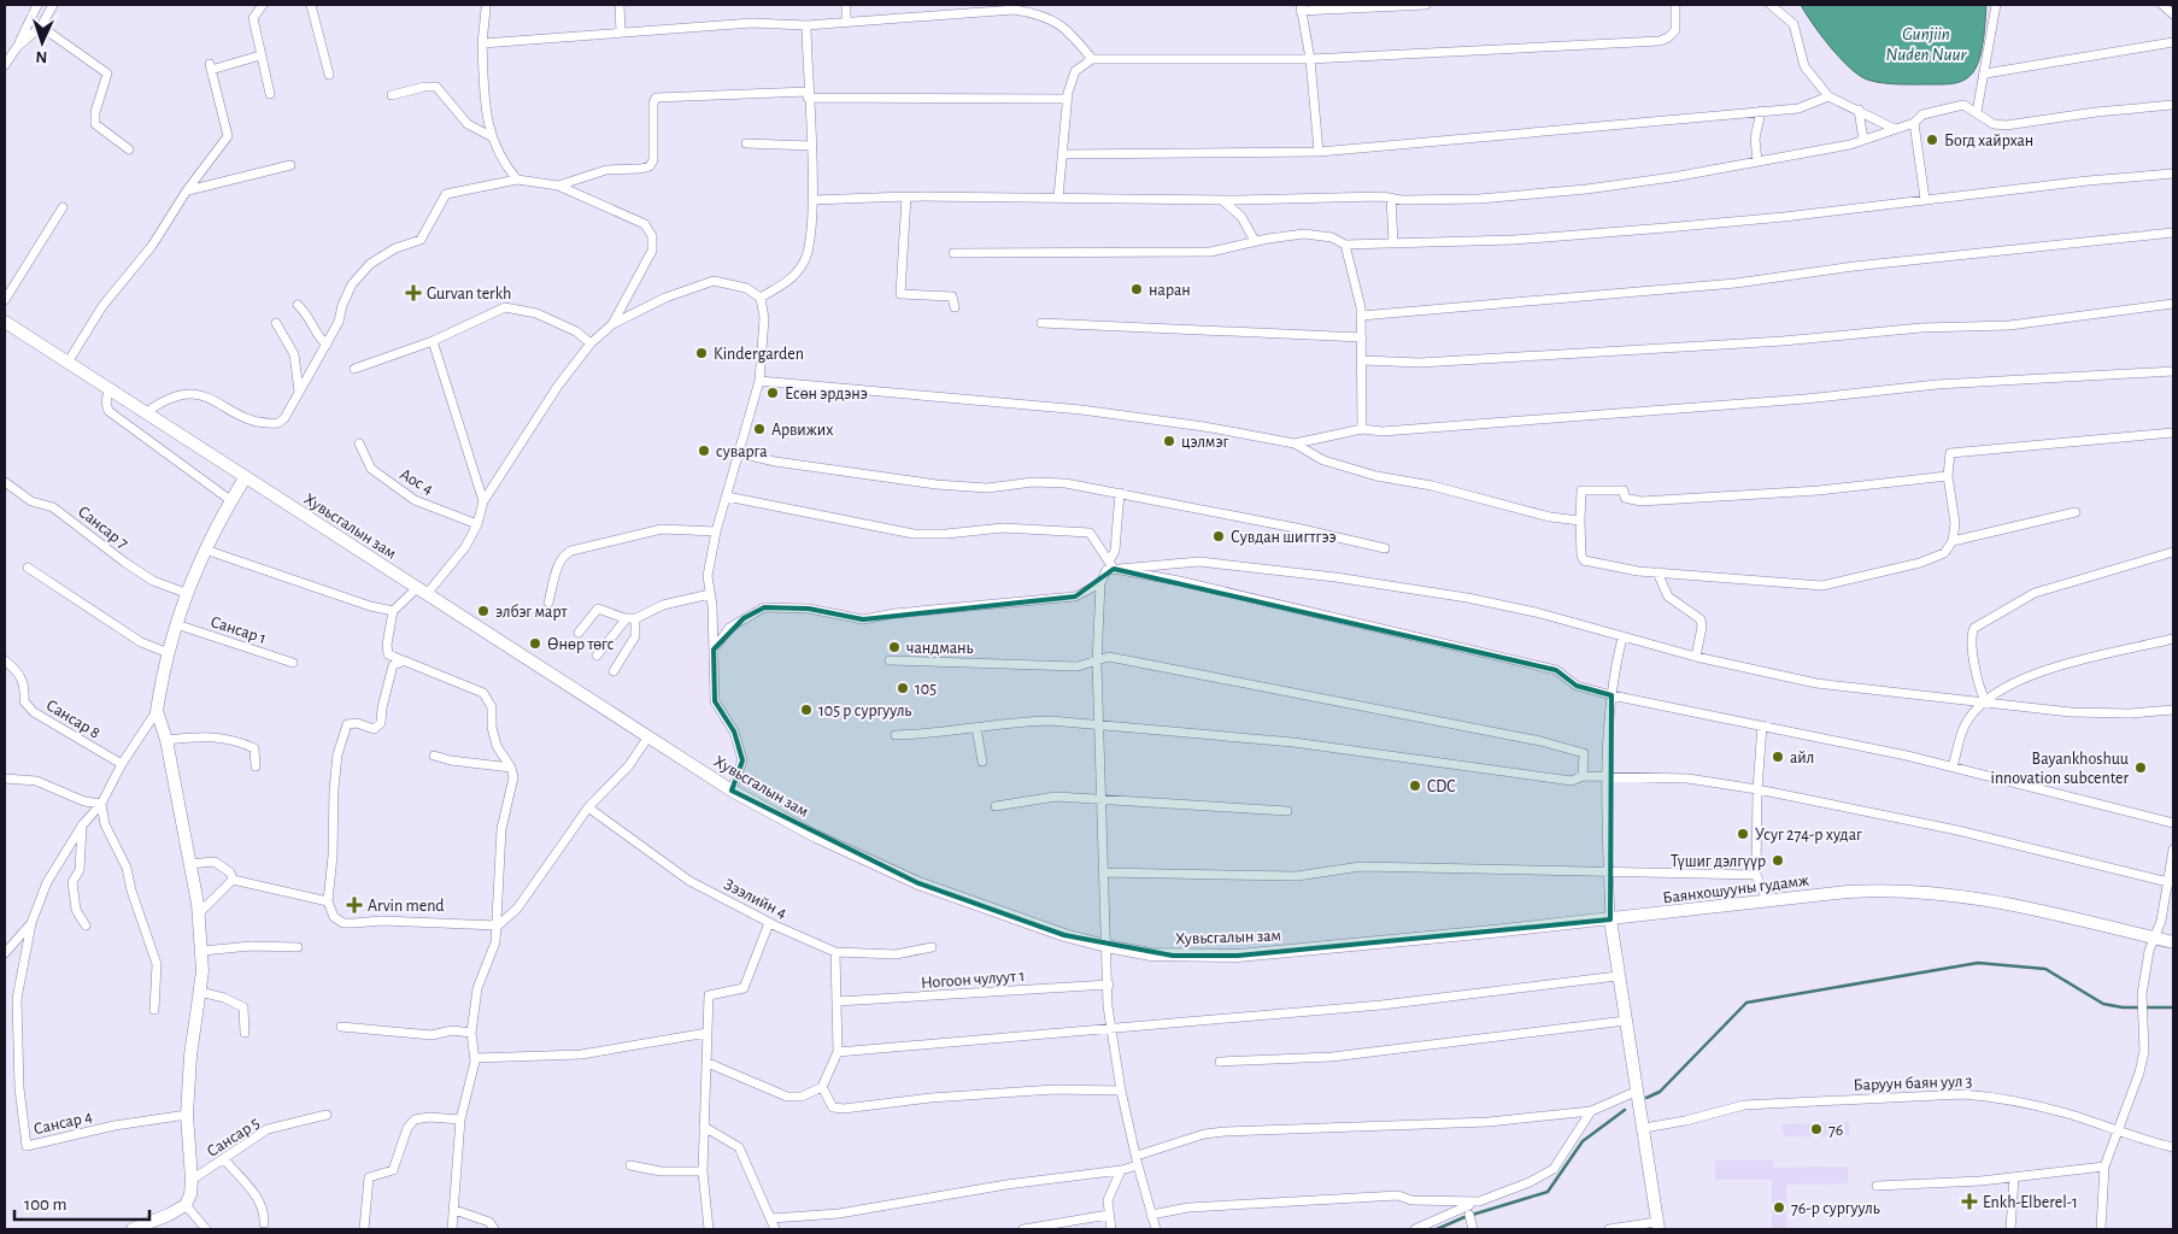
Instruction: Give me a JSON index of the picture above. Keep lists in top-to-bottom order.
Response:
{
  "streets": {
    "main road": ["Хувьсгалын зам", "Баянхошууны гудамж"],
    "street": [
      "Аос 4",
      "Сансар 7",
      "Сансар 1",
      "Сансар 8",
      "Зээлийн 4",
      "Ногоон чулуут 1",
      "Баруун баян уул 3",
      "Сансар 4",
      "Сансар 5"
    ]
  },
  "crossings": [
    ["Хувьсгалын зам", "Баянхошууны гудамж"]
  ],
  "water": ["Gunjiin Nuden Nuur"],
  "places": {
    "other": [
      "Богд хайрхан",
      "наран",
      "Kindergarden",
      "Есөн эрдэнэ",
      "Арвижих",
      "цэлмэг",
      "суварга",
      "Сувдан шигтгээ",
      "элбэг март",
      "Өнөр төгс",
      "чандмань",
      "105",
      "105 р сургууль",
      "айл",
      "Bayankhoshuu innovation subcenter",
      "CDC",
      "Усуг 274-р худаг",
      "Түшиг дэлгүүр",
      "76",
      "76-р сургууль"
    ],
    "health": ["Gurvan terkh", "Arvin mend", "Enkh-Elberel-1"]
  },
  "scale_bar": "100 m",
  "north": "bottom"
}
